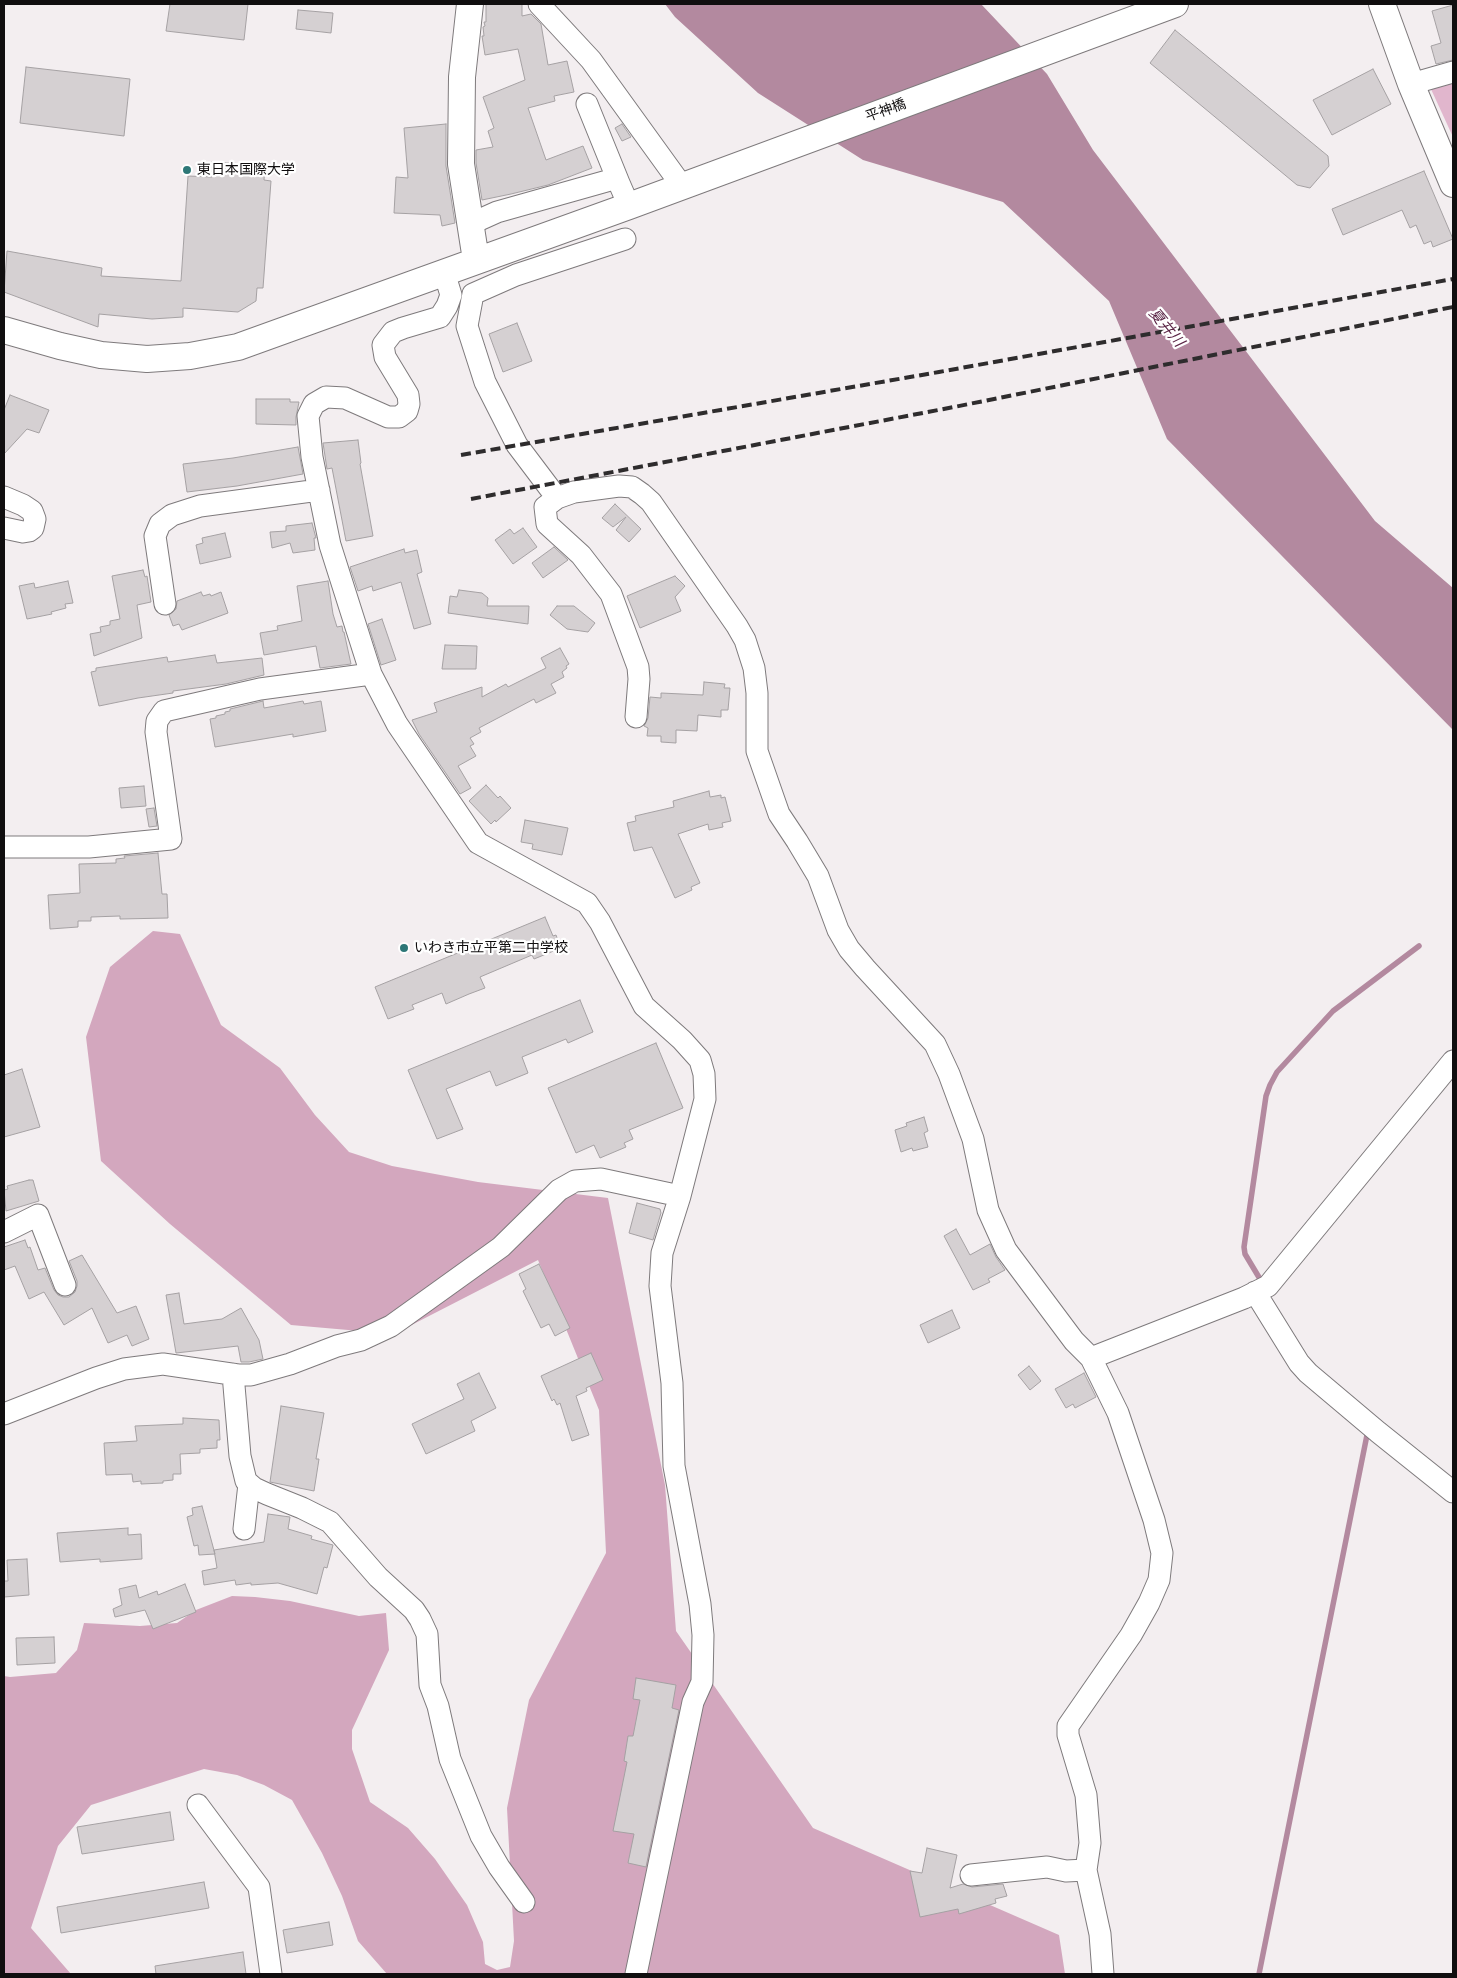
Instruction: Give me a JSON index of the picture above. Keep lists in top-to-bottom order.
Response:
{
  "streets": {
    "street": ["平神橋"]
  },
  "water": ["夏井川"],
  "places": ["東日本国際大学", "いわき市立平第二中学校"]
}
